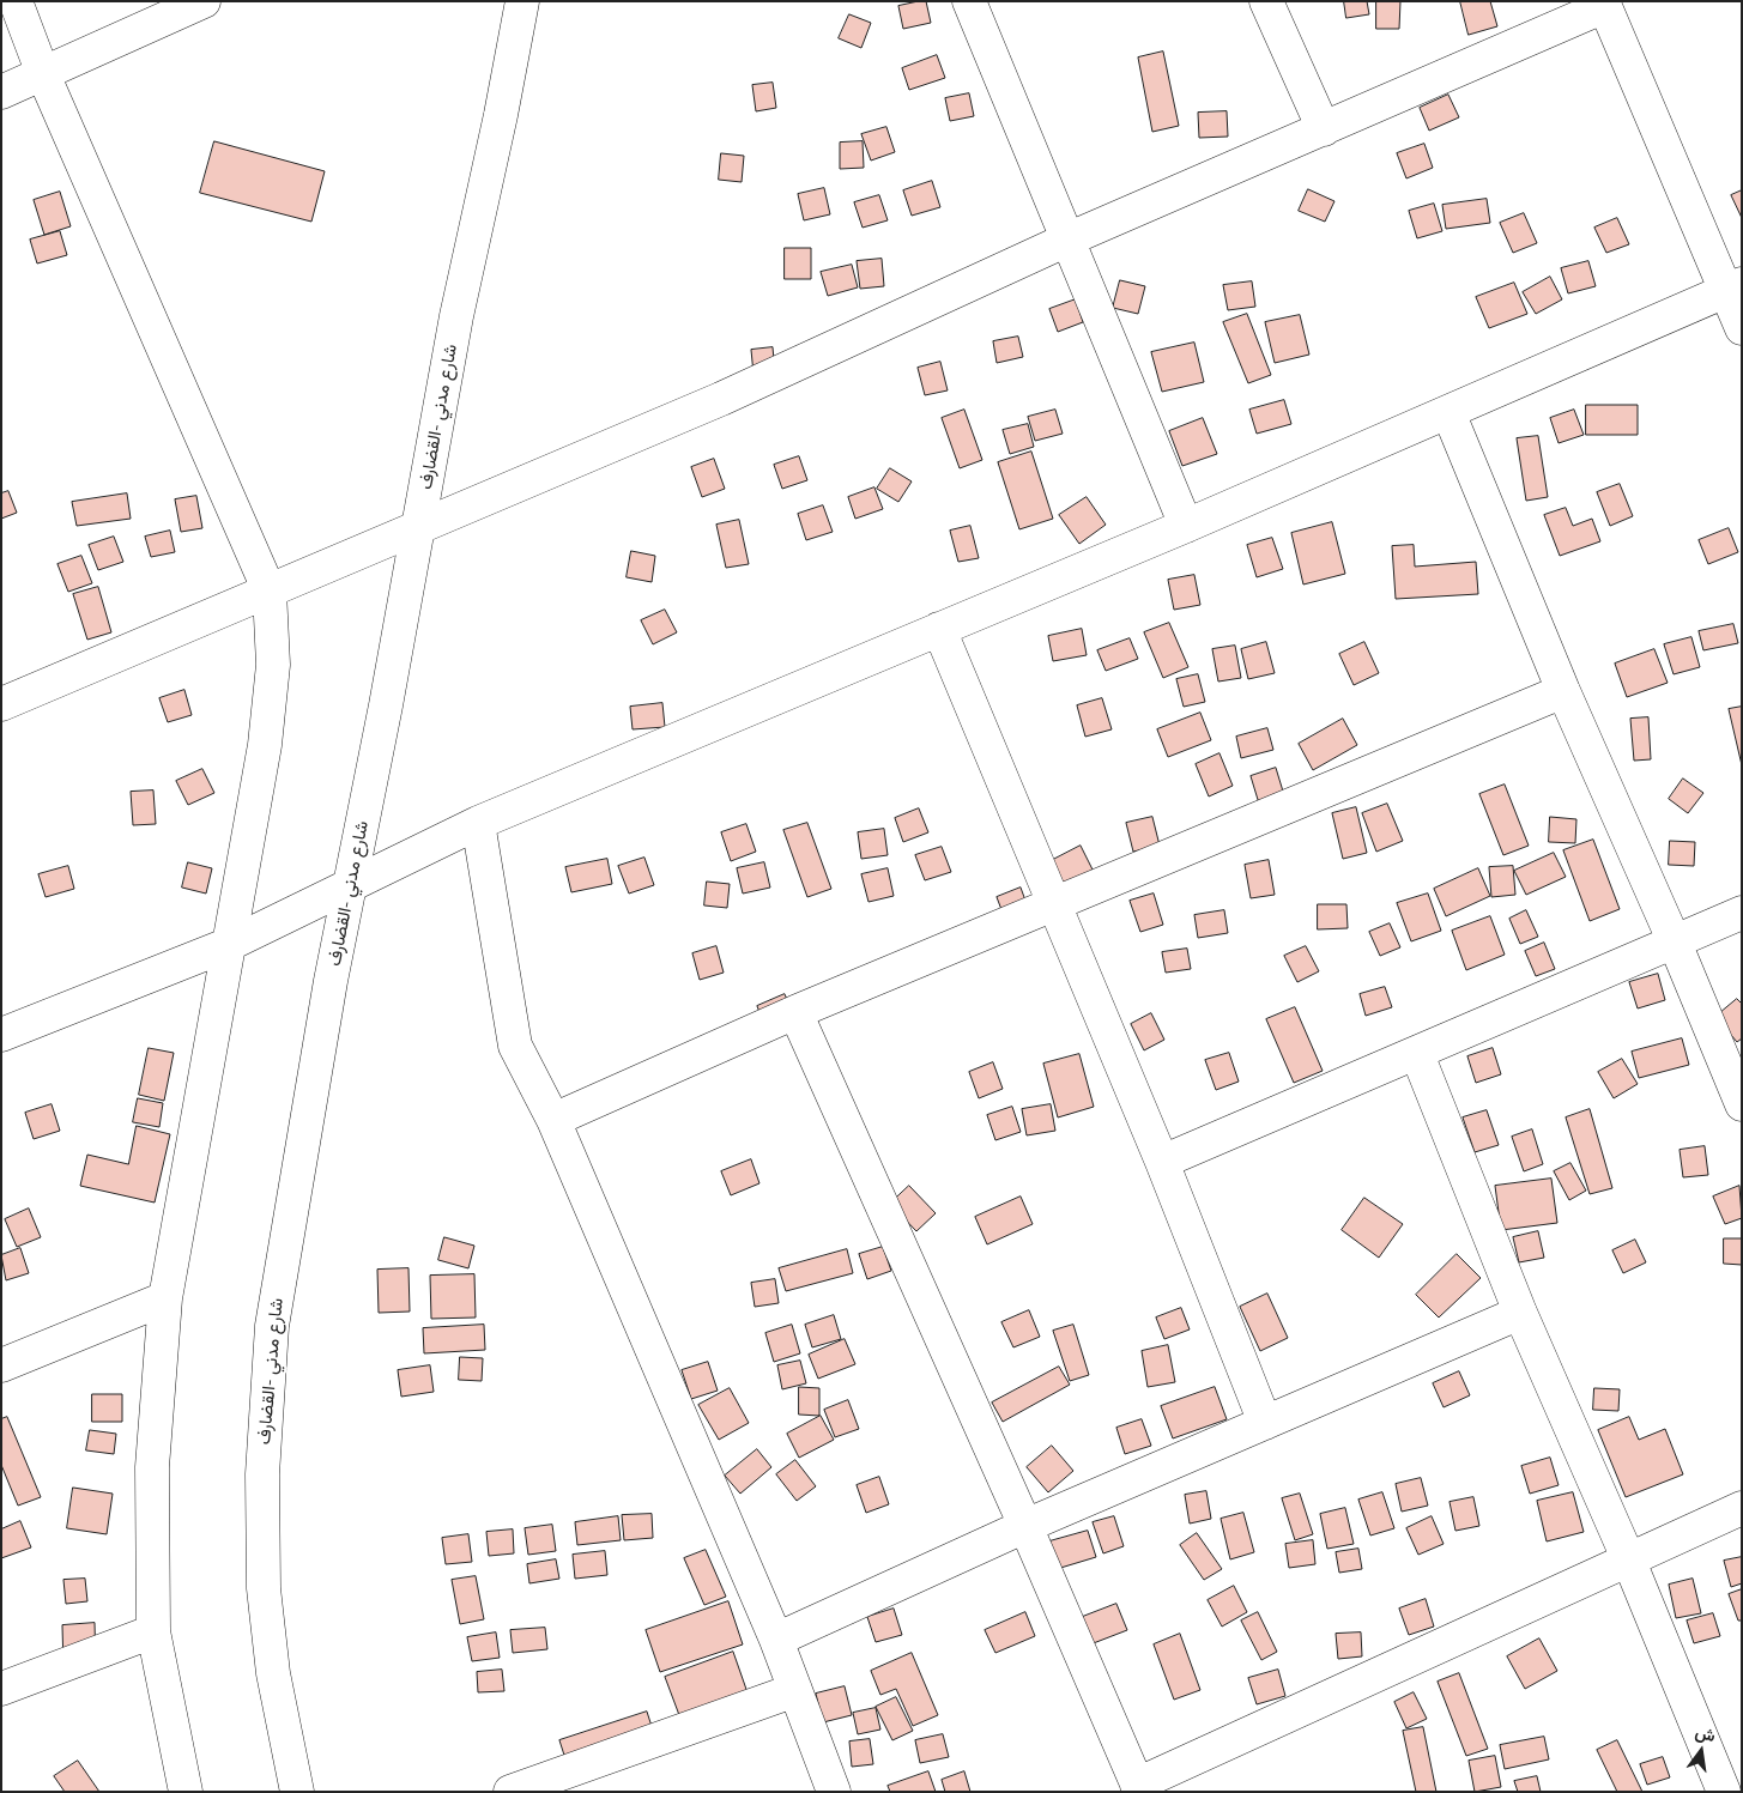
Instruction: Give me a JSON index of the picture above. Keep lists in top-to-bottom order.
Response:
{
  "streets": {
    "main road": ["شارع مدني -القضارف"]
  },
  "north": "top"
}
